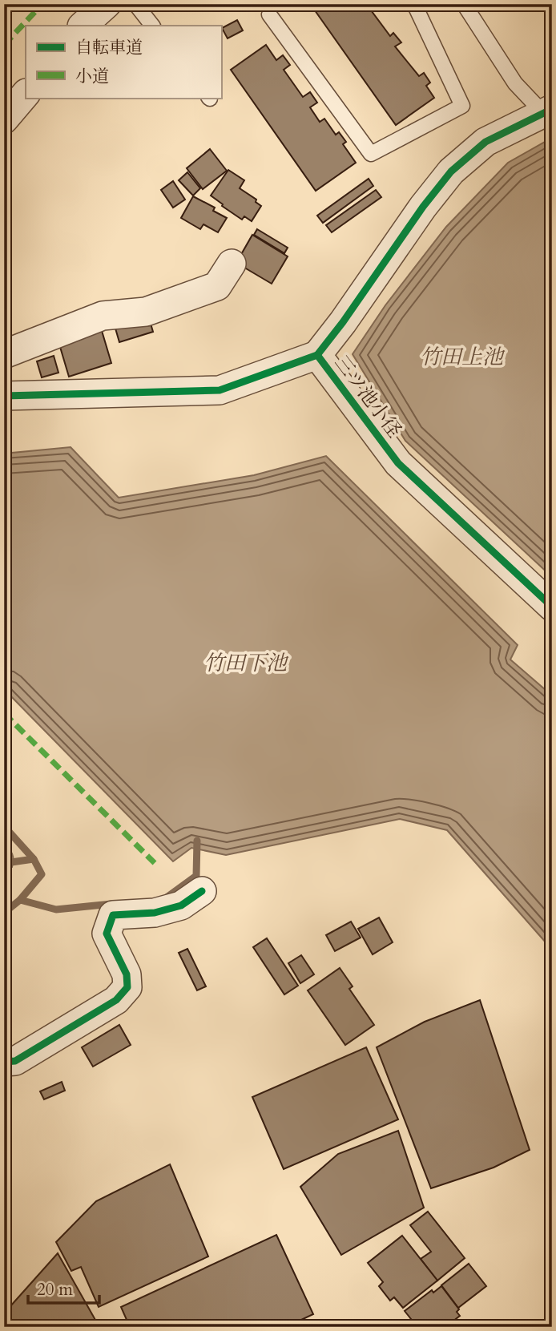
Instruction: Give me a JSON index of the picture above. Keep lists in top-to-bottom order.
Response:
{
  "streets": {
    "street": ["三ツ池小径"]
  },
  "water": ["竹田上池", "竹田下池"],
  "legend": ["自転車道", "小道"],
  "scale_bar": "20 m"
}
